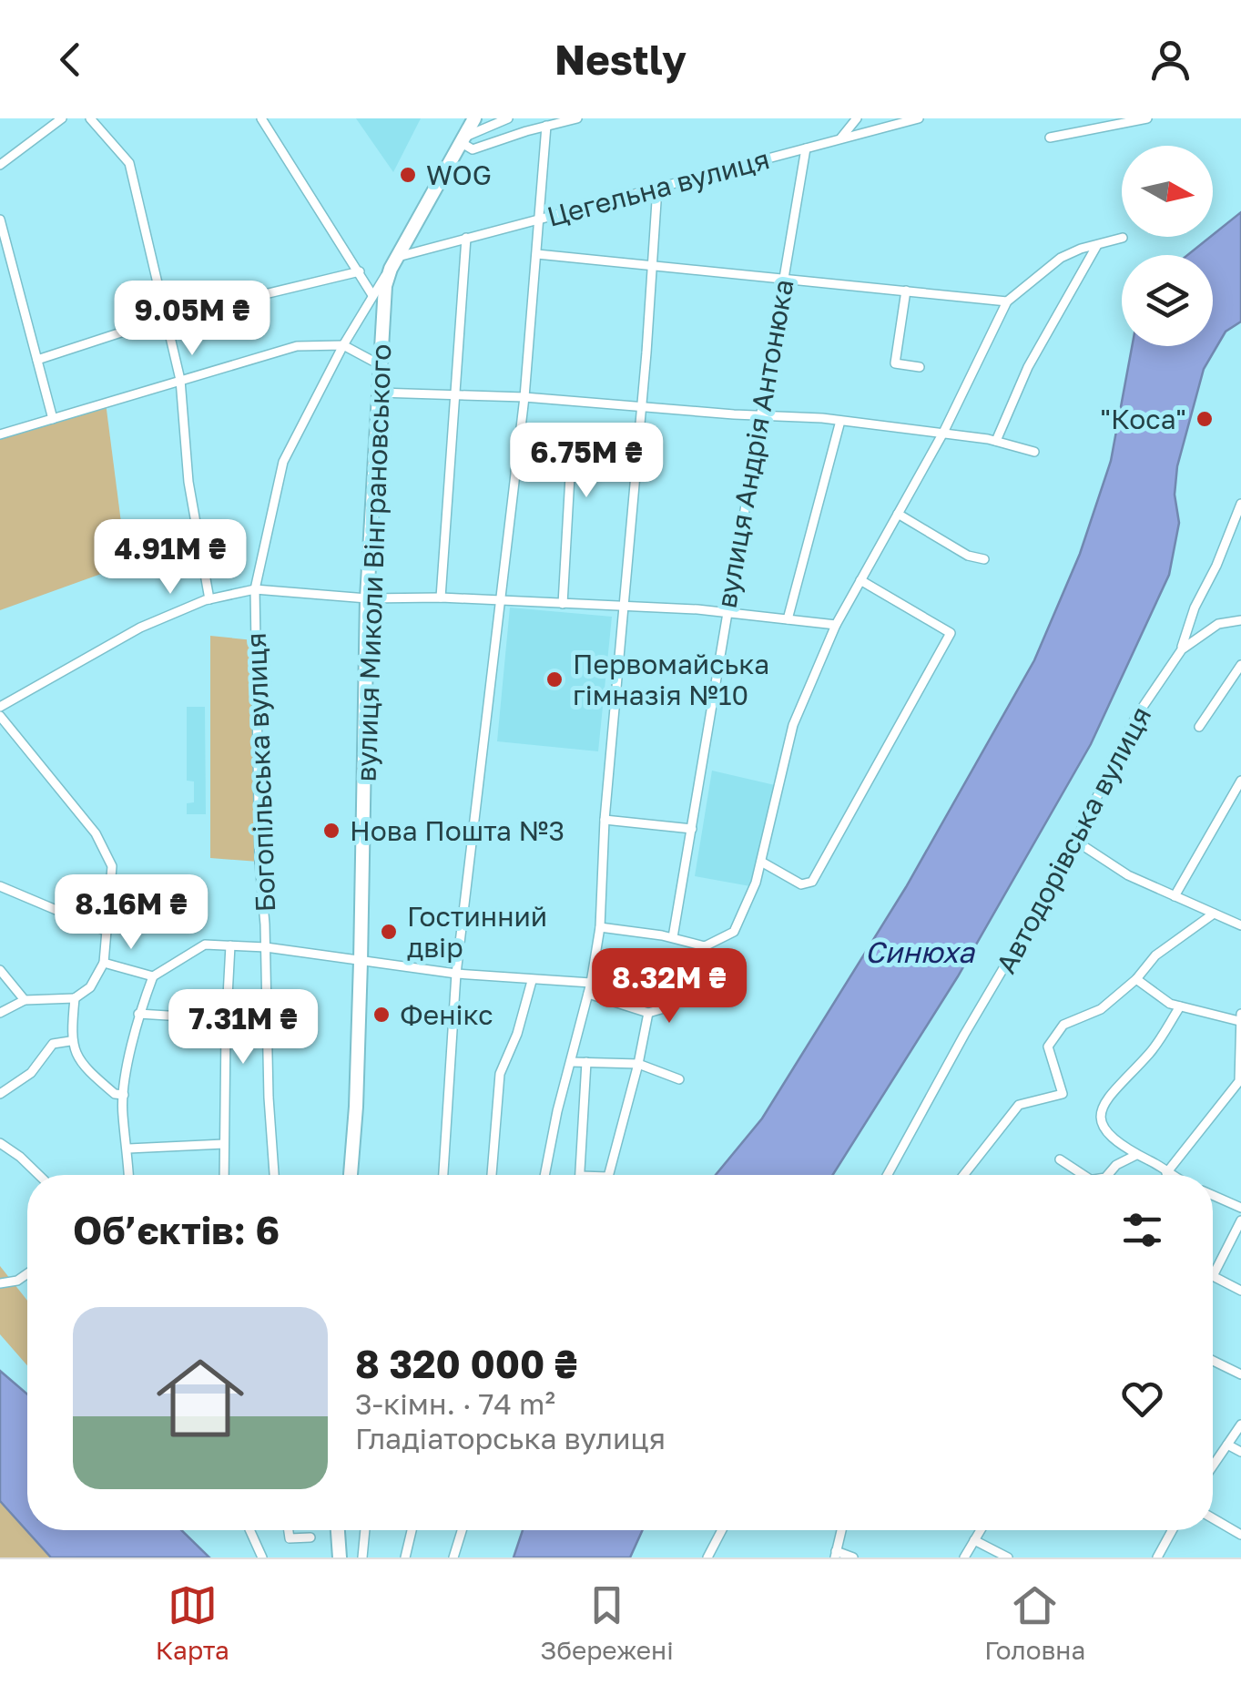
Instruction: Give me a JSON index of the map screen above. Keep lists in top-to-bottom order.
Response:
{
  "streets": {
    "main road": ["вулиця Миколи Вінграновського", "Богопільська вулиця"],
    "street": ["Цегельна вулиця", "вулиця Андрія Антонюка", "Автодорівська вулиця"]
  },
  "crossings": [
    ["Цегельна вулиця", "вулиця Андрія Антонюка"],
    ["Цегельна вулиця", "вулиця Миколи Вінграновського"],
    ["Цегельна вулиця", "Богопільська вулиця"],
    ["вулиця Миколи Вінграновського", "Богопільська вулиця"]
  ],
  "water": ["Синюха"],
  "places": [
    "WOG",
    "\"Коса\"",
    "Первомайська гімназія №10",
    "Нова Пошта №3",
    "Гостинний двір",
    "Фенікс"
  ],
  "north": "right",
  "page": {
    "header": "Nestly",
    "price": [
      "9.05M ₴",
      "6.75M ₴",
      "4.91M ₴",
      "8.16M ₴",
      "8.32M ₴",
      "7.31M ₴"
    ],
    "heading": "Об’єктів: 6",
    "list": [
      {
        "name": "8 320 000 ₴",
        "note": "3-кімн. · 74 m² · Гладіаторська вулиця"
      }
    ],
    "tabs": ["Карта", "Збережені", "Головна"]
  }
}
